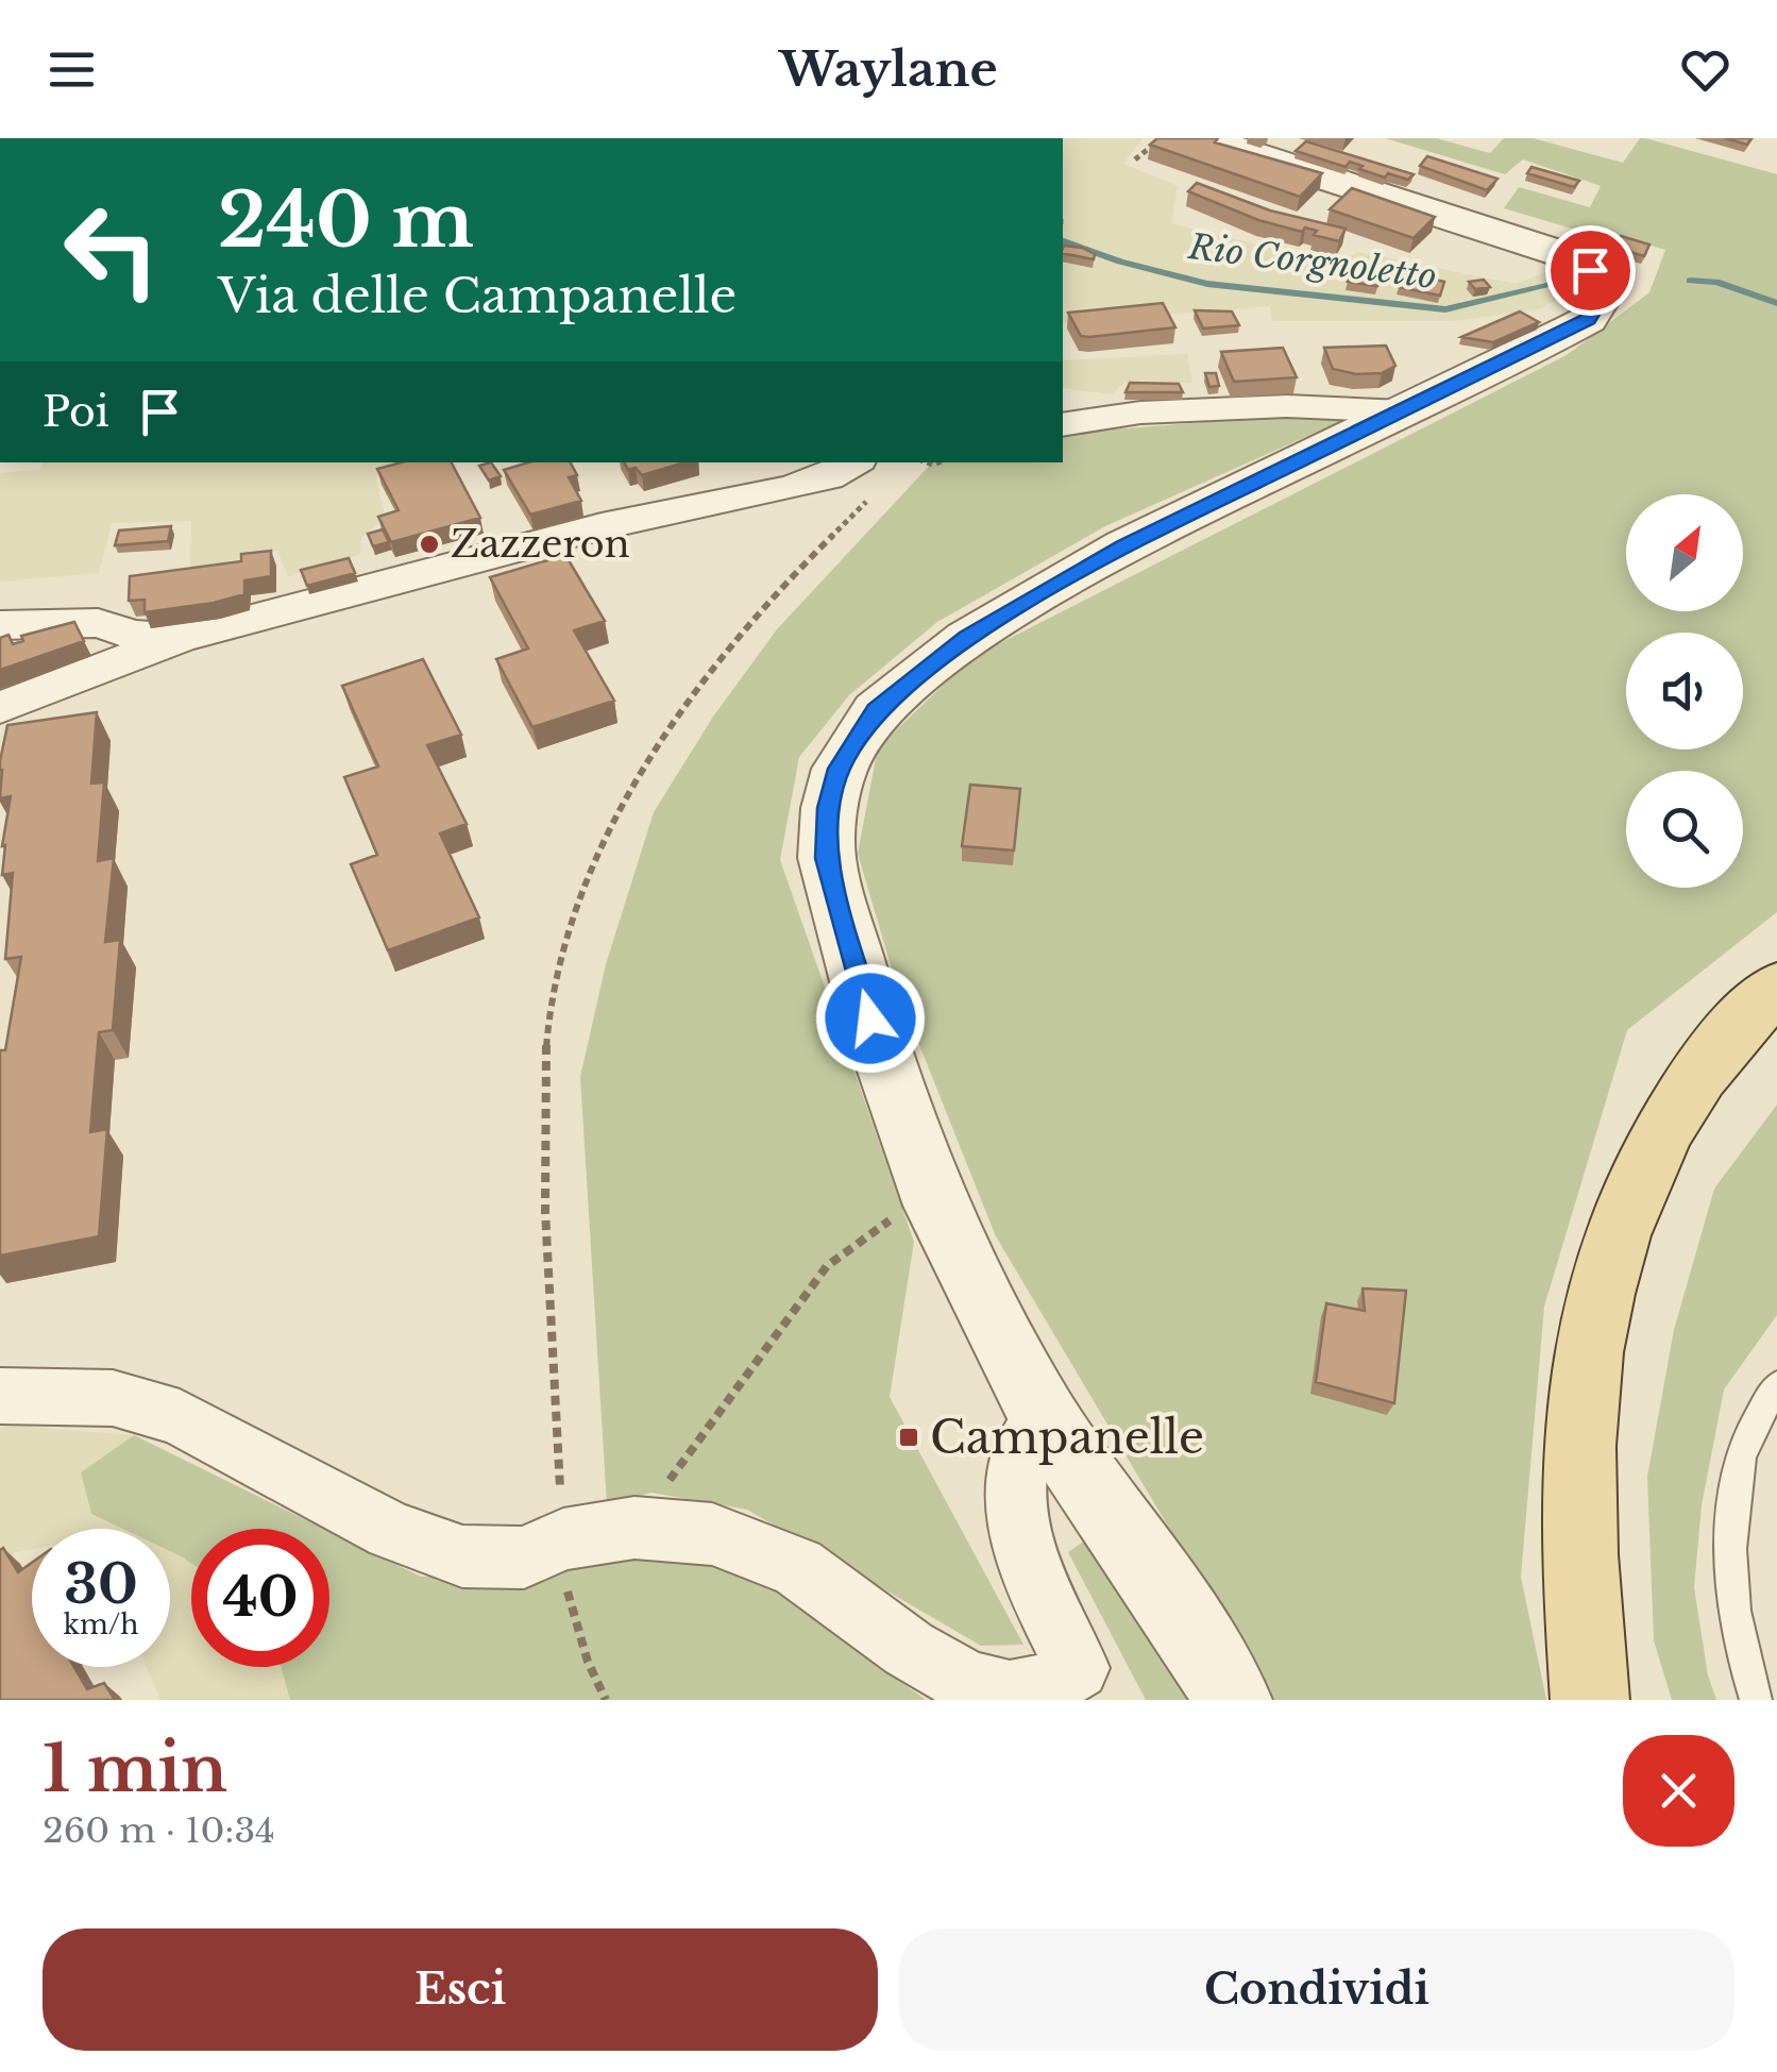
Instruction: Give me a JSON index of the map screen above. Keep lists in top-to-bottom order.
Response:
{
  "water": ["Rio Corgnoletto"],
  "places": {
    "other": ["Zazzeron"],
    "transit": ["Campanelle"]
  },
  "north": "top right",
  "page": {
    "header": "Waylane",
    "turn": ["240 m", "Via delle Campanelle"],
    "then": "Poi",
    "speed": "30 km/h",
    "limit": "40",
    "heading": ["1 min", "260 m · 10:34"],
    "buttons": ["Esci", "Condividi"]
  }
}
